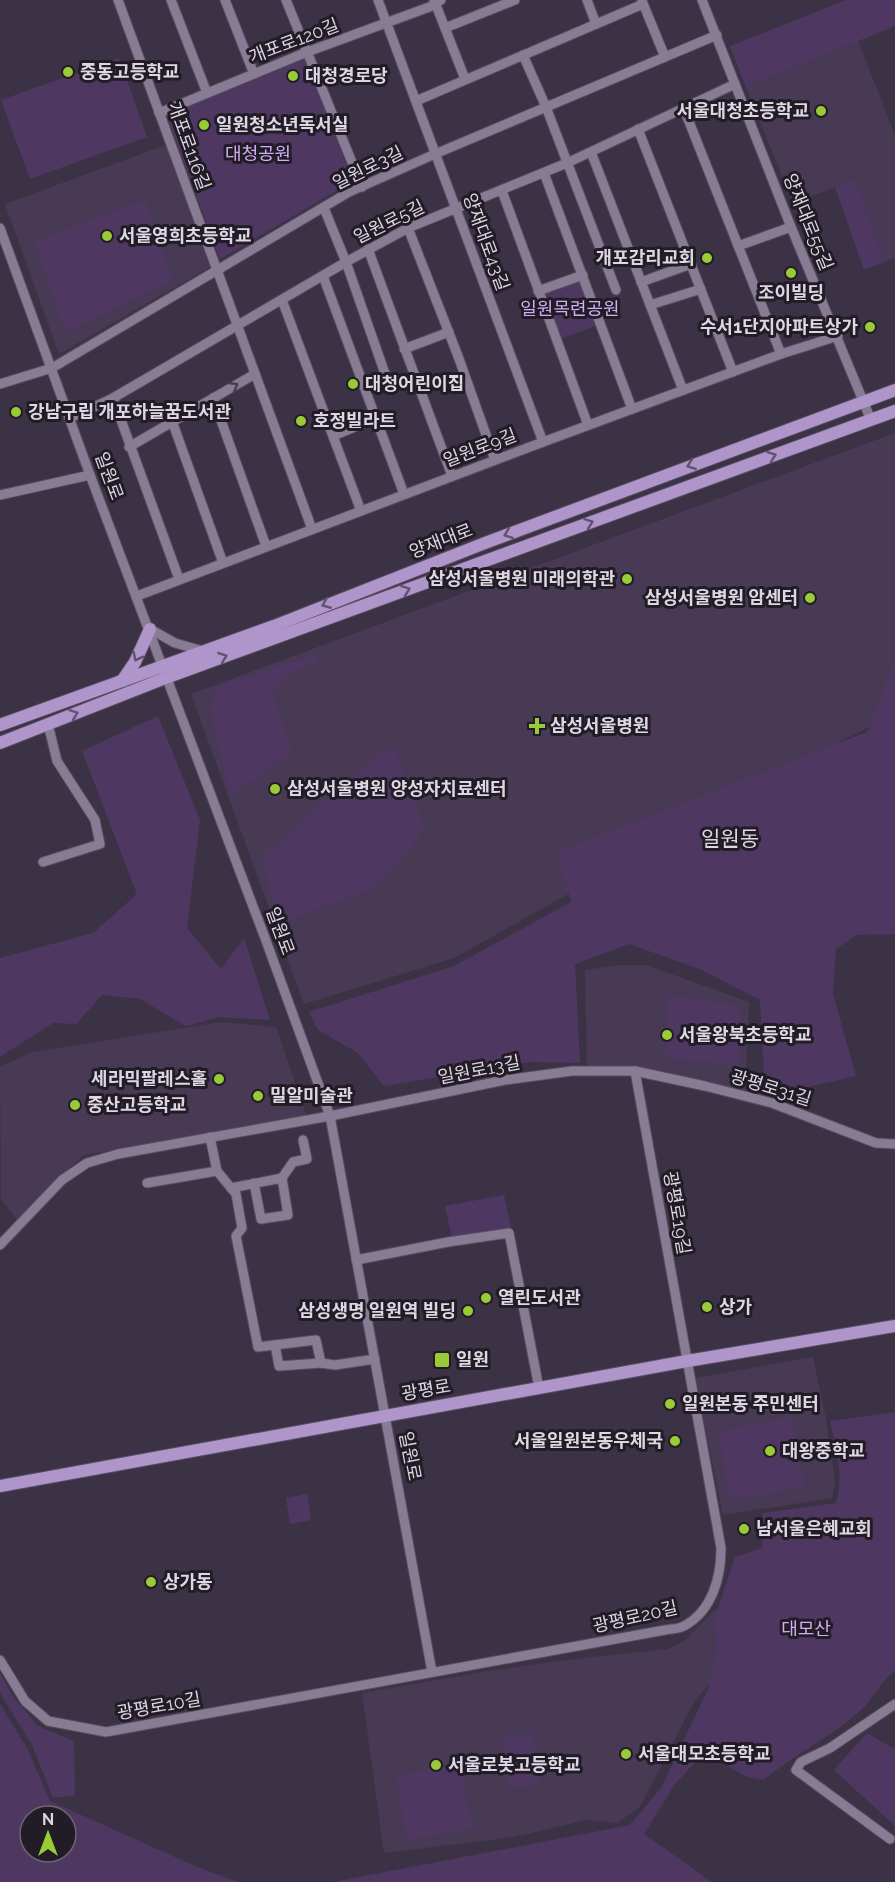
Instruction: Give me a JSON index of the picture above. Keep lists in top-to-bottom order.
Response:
{
  "streets": {
    "main road": ["양재대로", "광평로"],
    "street": [
      "개포로120길",
      "개포로116길",
      "일원로3길",
      "일원로5길",
      "양재대로55길",
      "양재대로43길",
      "일원로9길",
      "일원로",
      "일원로13길",
      "광평로31길",
      "광평로19길",
      "광평로20길",
      "광평로10길"
    ]
  },
  "crossings": [
    ["개포로120길", "개포로116길"],
    ["개포로120길", "양재대로43길"],
    ["개포로116길", "일원로3길"],
    ["개포로116길", "일원로5길"],
    ["개포로116길", "일원로9길"],
    ["일원로3길", "양재대로55길"],
    ["일원로3길", "양재대로43길"],
    ["일원로3길", "일원로"],
    ["일원로5길", "양재대로55길"],
    ["일원로5길", "양재대로43길"],
    ["일원로5길", "일원로"],
    ["양재대로55길", "일원로9길"],
    ["양재대로55길", "양재대로"],
    ["양재대로43길", "일원로9길"],
    ["일원로9길", "일원로"],
    ["일원로", "양재대로"],
    ["일원로", "일원로13길"],
    ["일원로", "광평로"],
    ["일원로", "광평로20길"],
    ["일원로13길", "광평로31길"],
    ["일원로13길", "광평로19길"],
    ["광평로31길", "광평로19길"],
    ["광평로19길", "광평로"],
    ["광평로19길", "광평로20길"],
    ["광평로", "광평로20길"],
    ["광평로20길", "광평로10길"]
  ],
  "districts": ["일원동"],
  "parks": ["대청공원", "일원목련공원", "대모산"],
  "places": {
    "other": [
      "중동고등학교",
      "대청경로당",
      "서울대청초등학교",
      "일원청소년독서실",
      "서울영희초등학교",
      "개포감리교회",
      "조이빌딩",
      "수서1단지아파트상가",
      "대청어린이집",
      "강남구립 개포하늘꿈도서관",
      "호정빌라트",
      "삼성서울병원 미래의학관",
      "삼성서울병원 암센터",
      "삼성서울병원 양성자치료센터",
      "서울왕북초등학교",
      "세라믹팔레스홀",
      "밀알미술관",
      "중산고등학교",
      "열린도서관",
      "상가",
      "삼성생명 일원역 빌딩",
      "일원본동 주민센터",
      "서울일원본동우체국",
      "대왕중학교",
      "남서울은혜교회",
      "상가동",
      "서울대모초등학교",
      "서울로봇고등학교"
    ],
    "health": ["삼성서울병원"],
    "transit": ["일원"]
  },
  "north": "top"
}
